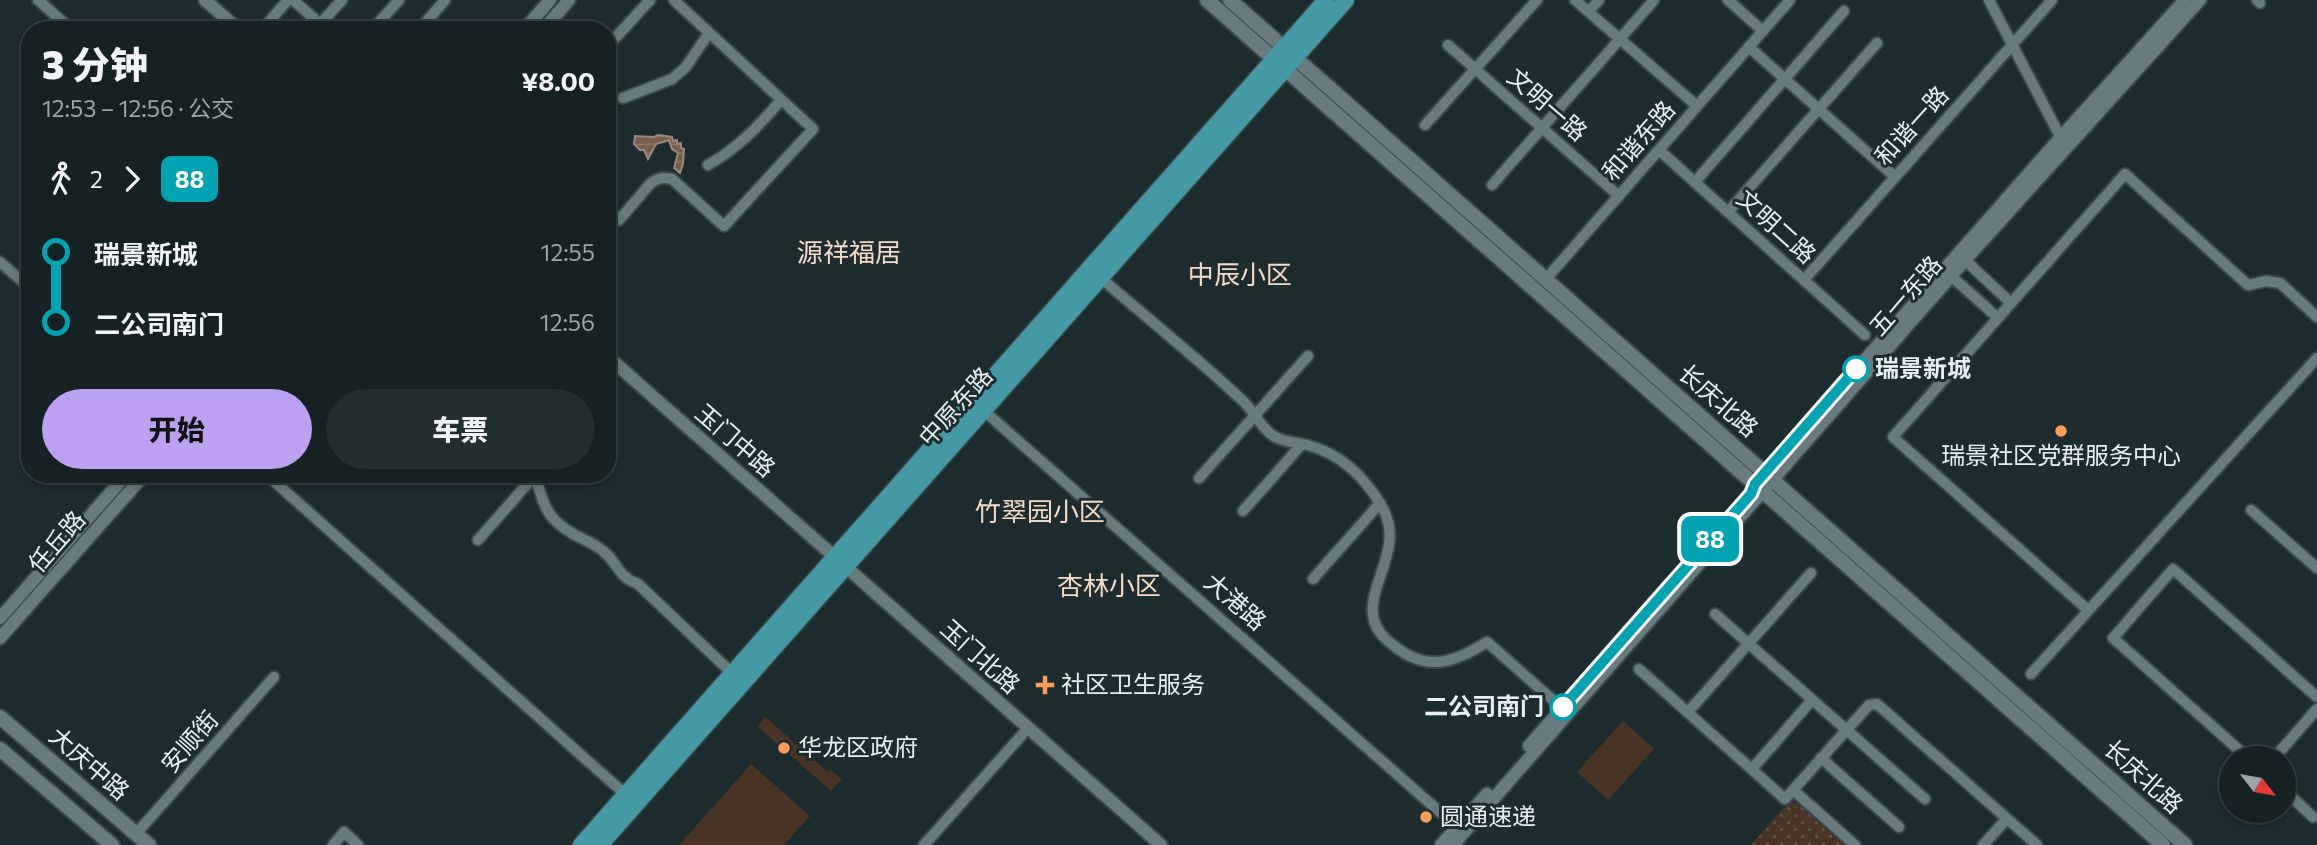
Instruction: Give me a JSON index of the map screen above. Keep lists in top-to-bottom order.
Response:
{
  "streets": {
    "main road": ["长庆北路", "中原东路", "大庆中路"],
    "street": [
      "文明一路",
      "和谐一路",
      "和谐东路",
      "文明二路",
      "五一东路",
      "玉门中路",
      "任丘路",
      "大港路",
      "玉门北路",
      "安顺街"
    ]
  },
  "crossings": [
    ["文明一路", "和谐东路"],
    ["和谐一路", "文明二路"],
    ["和谐东路", "文明二路"],
    ["和谐东路", "长庆北路"],
    ["五一东路", "长庆北路"],
    ["五一东路", "大港路"],
    ["长庆北路", "中原东路"],
    ["中原东路", "玉门中路"],
    ["中原东路", "大港路"],
    ["中原东路", "玉门北路"],
    ["玉门中路", "玉门北路"],
    ["安顺街", "大庆中路"]
  ],
  "districts": [
    "源祥福居",
    "中辰小区",
    "竹翠园小区",
    "杏林小区"
  ],
  "places": {
    "other": [
      "瑞景新城",
      "瑞景社区党群服务中心",
      "二公司南门",
      "华龙区政府",
      "圆通速递"
    ],
    "health": ["社区卫生服务"]
  },
  "lines": ["bus line 88"],
  "north": "bottom right",
  "page": {
    "on_map": "88",
    "heading": ["3 分钟", "12:53 – 12:56 · 公交", "¥8.00"],
    "legs": ["2", "88"],
    "list": [
      {
        "name": "瑞景新城",
        "value": "12:55"
      },
      {
        "name": "二公司南门",
        "value": "12:56"
      }
    ],
    "buttons": ["开始", "车票"]
  }
}
